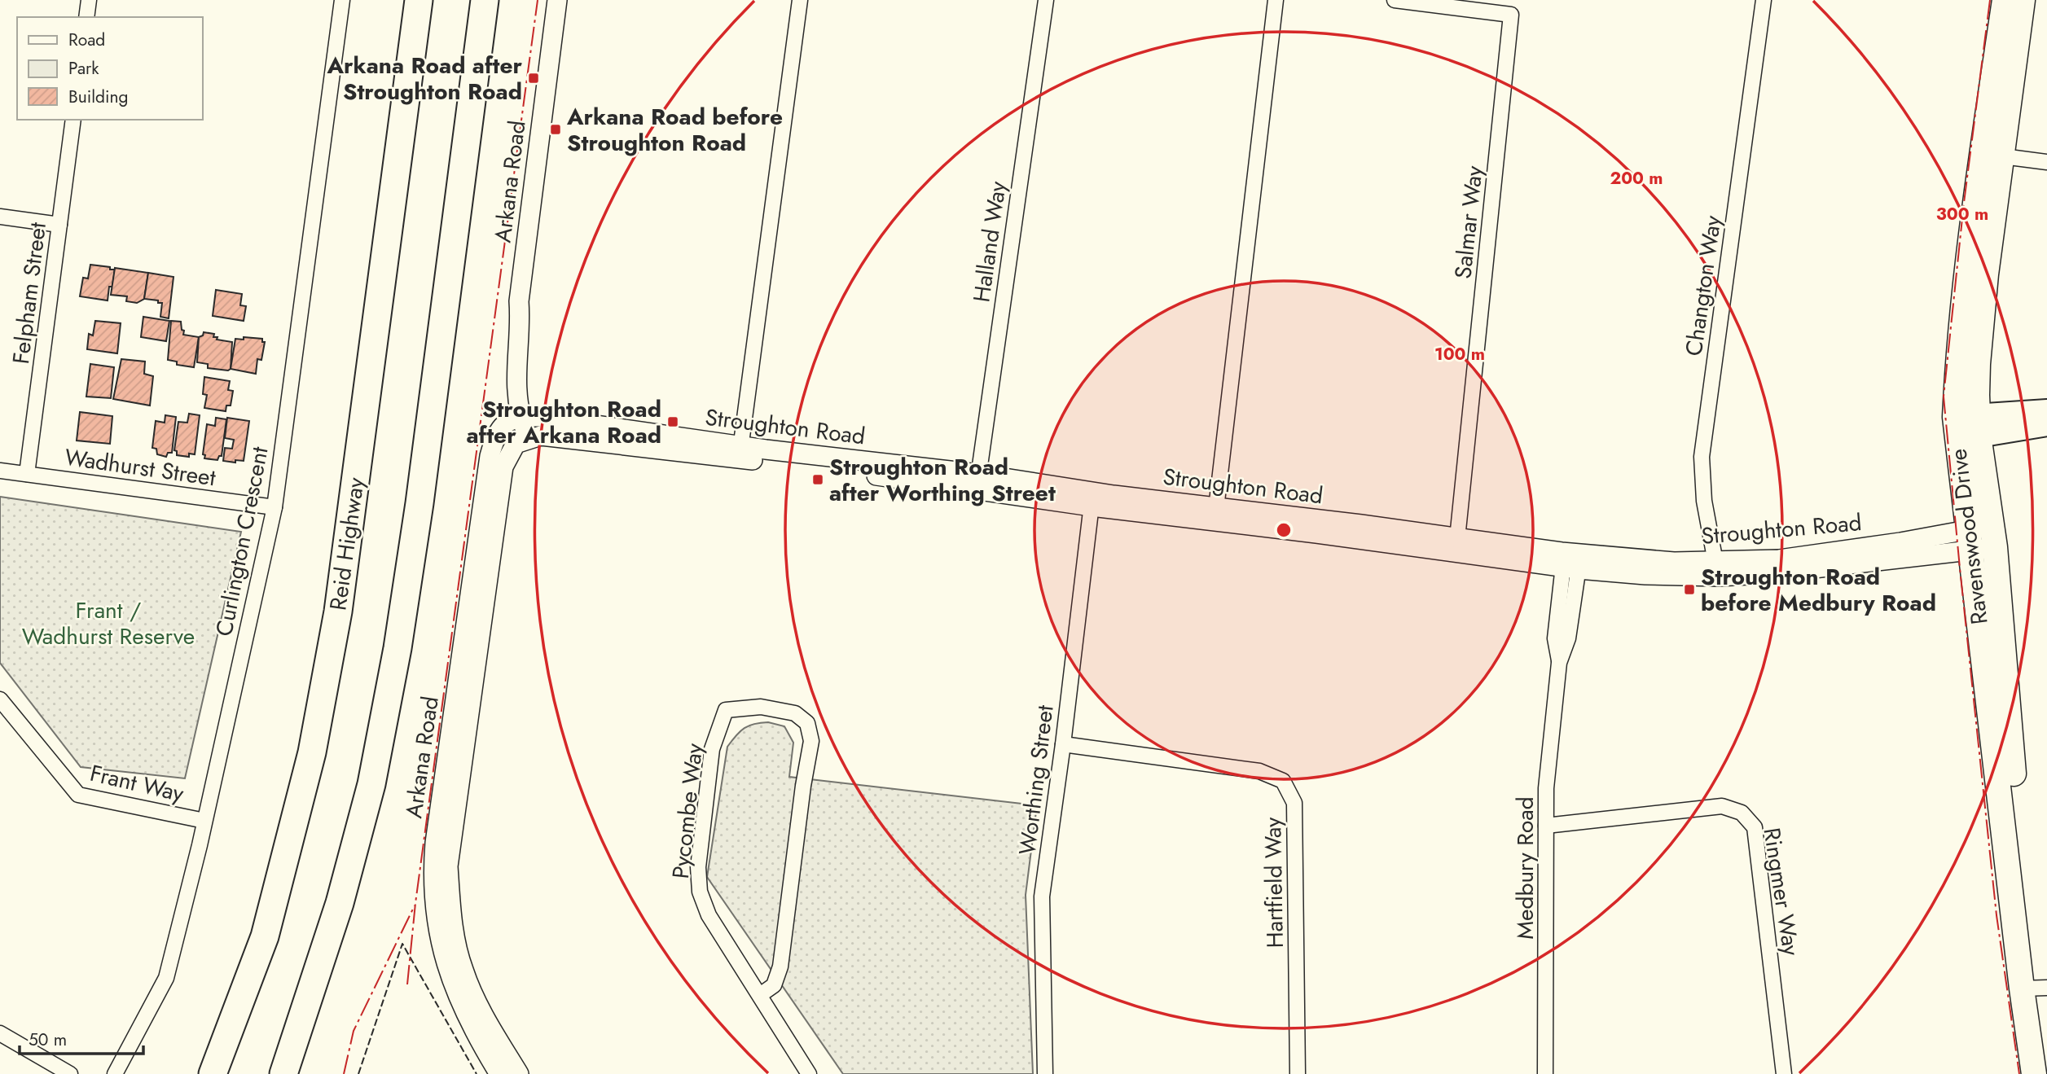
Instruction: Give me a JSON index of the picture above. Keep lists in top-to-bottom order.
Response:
{
  "streets": {
    "highway": ["Reid Highway"],
    "main road": ["Ravenswood Drive"],
    "street": [
      "Arkana Road",
      "Salmar Way",
      "Halland Way",
      "Changton Way",
      "Felpham Street",
      "Stroughton Road",
      "Wadhurst Street",
      "Curlington Crescent",
      "Worthing Street",
      "Frant Way",
      "Pycombe Way",
      "Medbury Road",
      "Hartfield Way",
      "Ringmer Way"
    ]
  },
  "crossings": [
    ["Arkana Road", "Stroughton Road"],
    ["Salmar Way", "Stroughton Road"],
    ["Halland Way", "Stroughton Road"],
    ["Changton Way", "Stroughton Road"],
    ["Felpham Street", "Wadhurst Street"],
    ["Stroughton Road", "Ravenswood Drive"],
    ["Stroughton Road", "Worthing Street"],
    ["Stroughton Road", "Medbury Road"],
    ["Wadhurst Street", "Curlington Crescent"],
    ["Curlington Crescent", "Frant Way"],
    ["Worthing Street", "Hartfield Way"],
    ["Medbury Road", "Ringmer Way"]
  ],
  "parks": ["Frant / Wadhurst Reserve"],
  "places": {
    "transit": [
      "Arkana Road after Stroughton Road",
      "Arkana Road before Stroughton Road",
      "Stroughton Road after Arkana Road",
      "Stroughton Road after Worthing Street",
      "Stroughton Road before Medbury Road"
    ]
  },
  "legend": ["Road", "Park", "Building"],
  "scale_bar": "50 m",
  "rings": ["200 m", "300 m", "100 m"]
}
